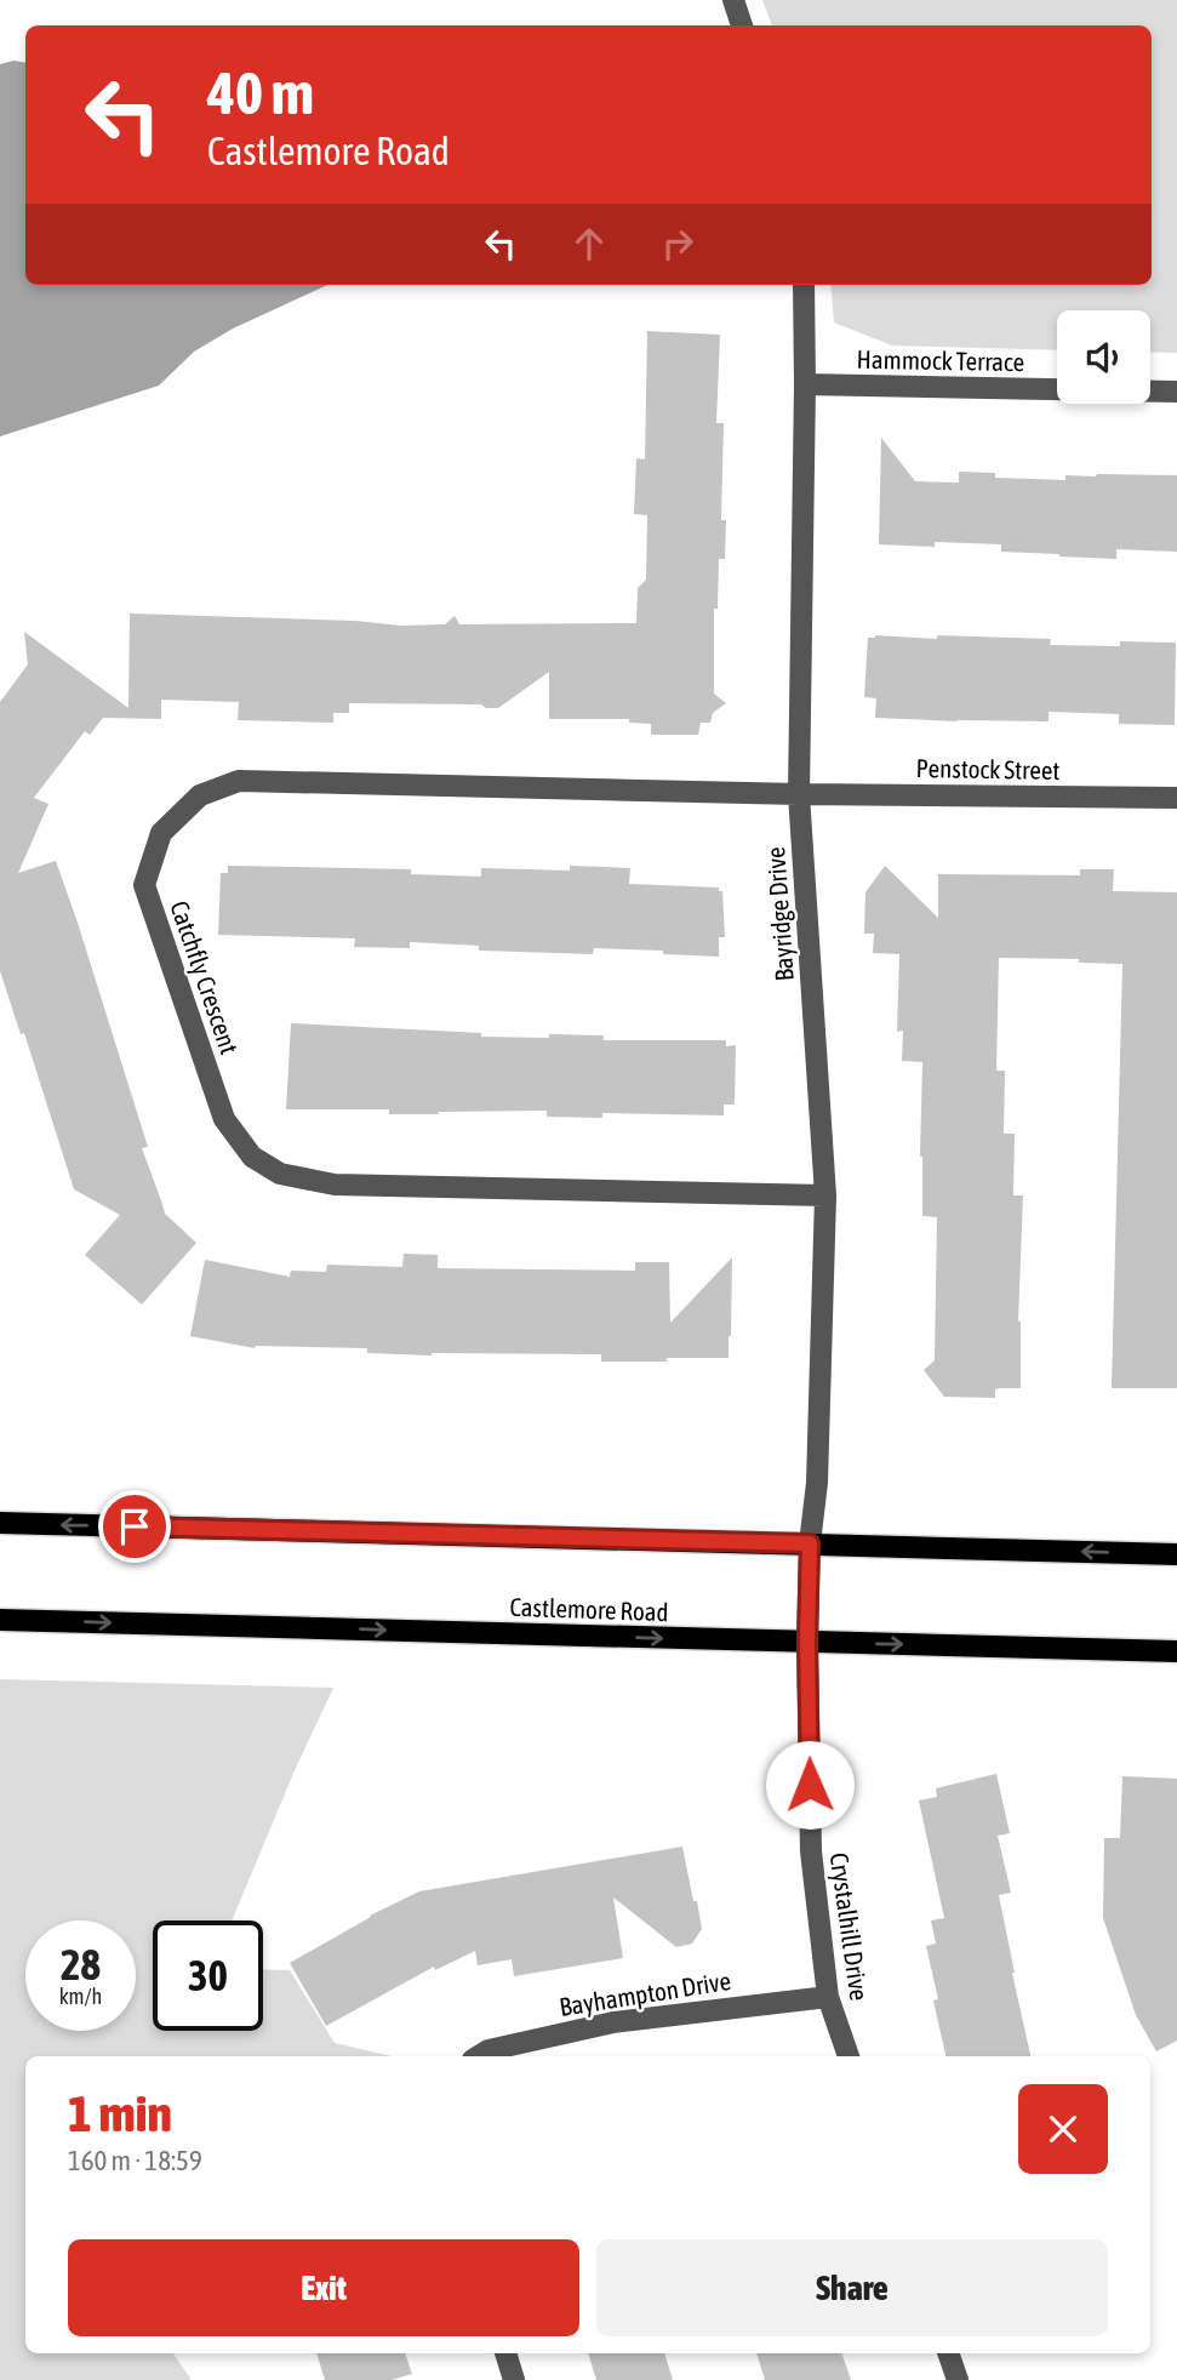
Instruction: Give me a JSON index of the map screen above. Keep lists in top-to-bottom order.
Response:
{
  "streets": {
    "main road": ["Castlemore Road"],
    "street": [
      "Hammock Terrace",
      "Penstock Street",
      "Bayridge Drive",
      "Catchfly Crescent",
      "Crystalhill Drive",
      "Bayhampton Drive"
    ]
  },
  "crossings": [
    ["Hammock Terrace", "Bayridge Drive"],
    ["Penstock Street", "Bayridge Drive"],
    ["Penstock Street", "Catchfly Crescent"],
    ["Bayridge Drive", "Catchfly Crescent"],
    ["Bayridge Drive", "Crystalhill Drive"],
    ["Castlemore Road", "Crystalhill Drive"],
    ["Crystalhill Drive", "Bayhampton Drive"]
  ],
  "page": {
    "turn": ["40 m", "Castlemore Road"],
    "speed": "28 km/h",
    "limit": "30",
    "heading": ["1 min", "160 m · 18:59"],
    "buttons": ["Exit", "Share"]
  }
}
